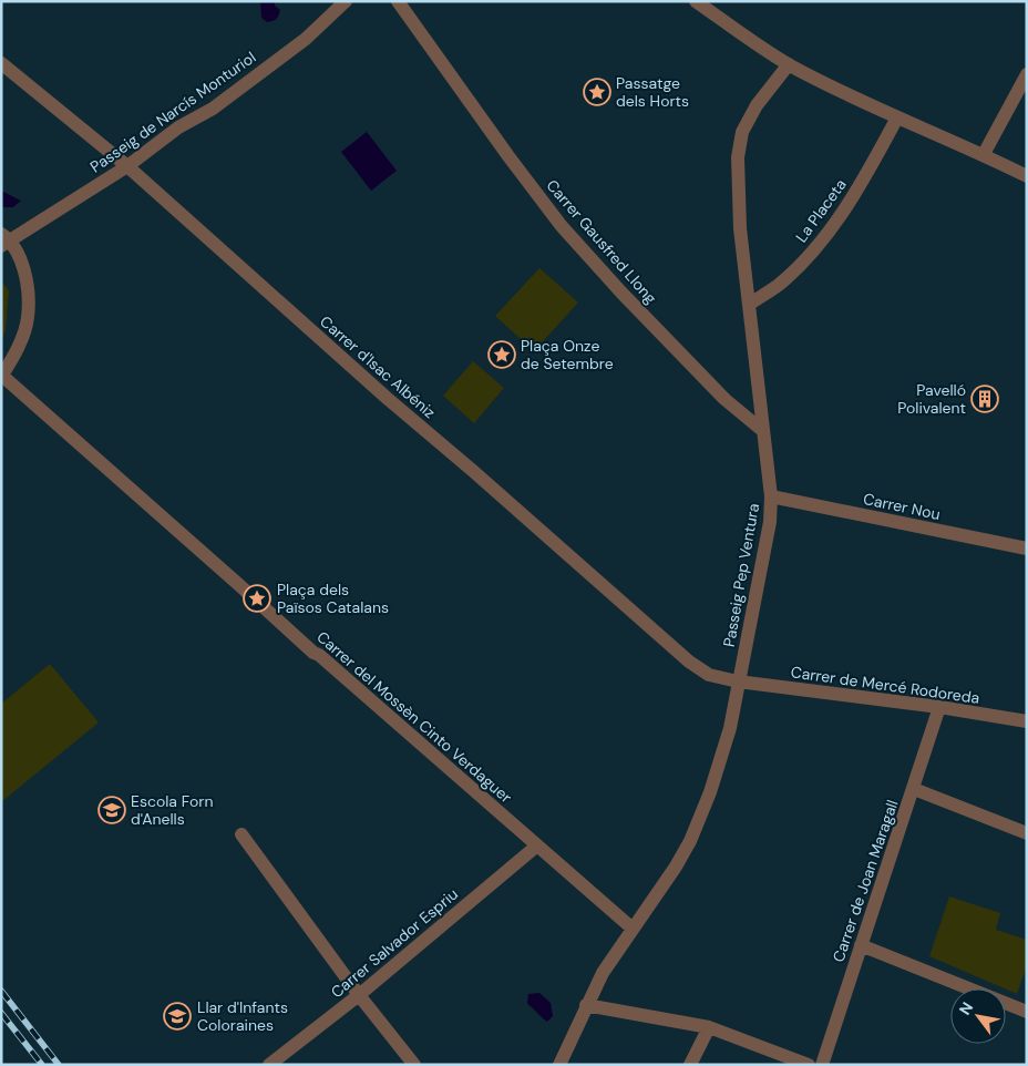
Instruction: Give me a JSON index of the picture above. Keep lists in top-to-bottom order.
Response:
{
  "streets": {
    "street": [
      "Passeig de Narcís Monturiol",
      "La Placeta",
      "Carrer Gausfred Llong",
      "Carrer d'Isac Albéniz",
      "Carrer Nou",
      "Passeig Pep Ventura",
      "Carrer de Mercé Rodoreda",
      "Carrer del Mossèn Cinto Verdaguer",
      "Carrer de Joan Maragall",
      "Carrer Salvador Espriu"
    ]
  },
  "crossings": [
    ["Passeig de Narcís Monturiol", "Carrer d'Isac Albéniz"],
    ["Passeig de Narcís Monturiol", "Carrer del Mossèn Cinto Verdaguer"],
    ["La Placeta", "Passeig Pep Ventura"],
    ["Carrer Gausfred Llong", "Passeig Pep Ventura"],
    ["Carrer d'Isac Albéniz", "Passeig Pep Ventura"],
    ["Carrer d'Isac Albéniz", "Carrer de Mercé Rodoreda"],
    ["Carrer Nou", "Passeig Pep Ventura"],
    ["Passeig Pep Ventura", "Carrer de Mercé Rodoreda"],
    ["Passeig Pep Ventura", "Carrer del Mossèn Cinto Verdaguer"],
    ["Carrer de Mercé Rodoreda", "Carrer de Joan Maragall"],
    ["Carrer del Mossèn Cinto Verdaguer", "Carrer Salvador Espriu"]
  ],
  "places": {
    "place": ["Passatge dels Horts", "Plaça Onze de Setembre", "Plaça dels Països Catalans"],
    "building": ["Pavelló Polivalent"],
    "school or university": ["Escola Forn d'Anells", "Llar d'Infants Coloraines"]
  },
  "north": "top left"
}
